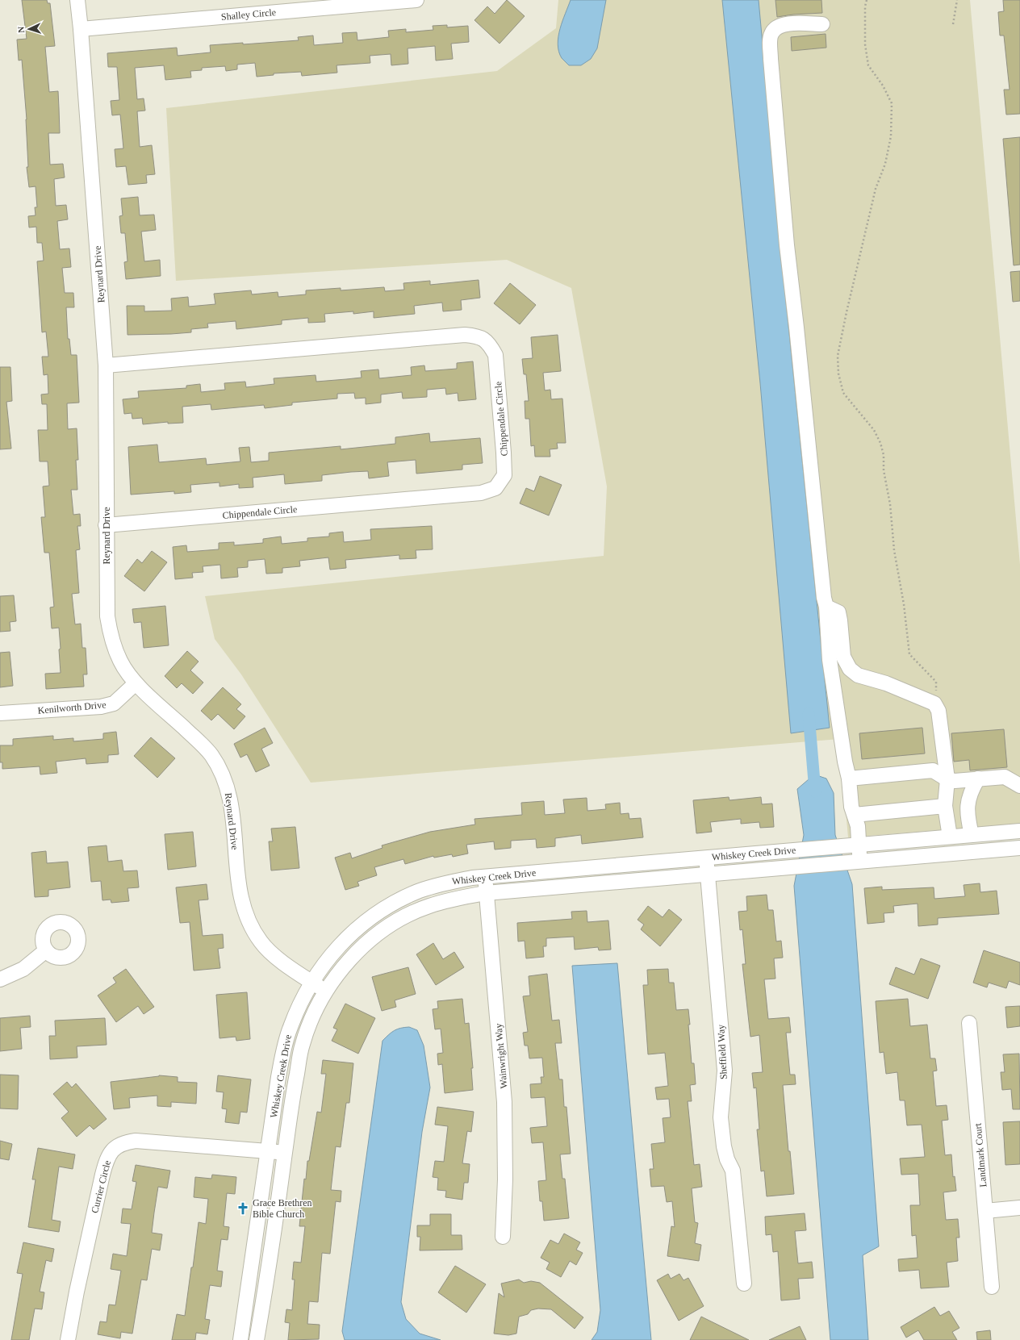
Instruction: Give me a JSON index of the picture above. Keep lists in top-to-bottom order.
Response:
{
  "streets": {
    "street": [
      "Shalley Circle",
      "Reynard Drive",
      "Chippendale Circle",
      "Kenilworth Drive",
      "Whiskey Creek Drive",
      "Sheffield Way",
      "Wainwright Way",
      "Landmark Court",
      "Currier Circle"
    ]
  },
  "crossings": [
    ["Shalley Circle", "Reynard Drive"],
    ["Reynard Drive", "Chippendale Circle"],
    ["Reynard Drive", "Kenilworth Drive"],
    ["Reynard Drive", "Whiskey Creek Drive"],
    ["Whiskey Creek Drive", "Sheffield Way"],
    ["Whiskey Creek Drive", "Wainwright Way"],
    ["Whiskey Creek Drive", "Currier Circle"]
  ],
  "places": {
    "church": ["Grace Brethren Bible Church"]
  },
  "north": "left"
}
